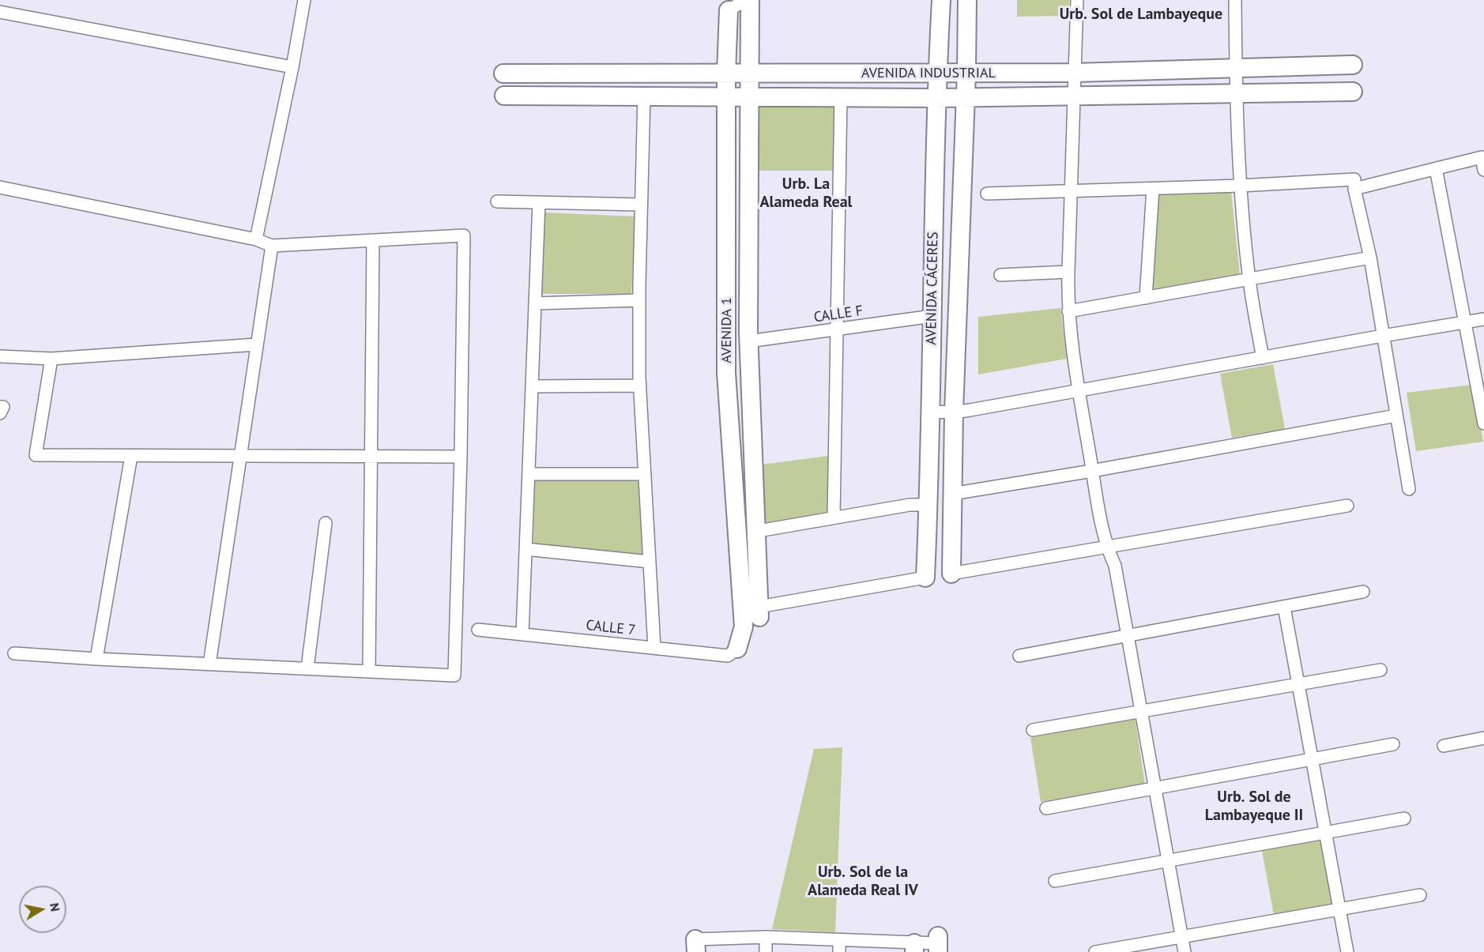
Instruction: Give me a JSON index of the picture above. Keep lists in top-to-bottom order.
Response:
{
  "streets": {
    "street": [
      "AVENIDA INDUSTRIAL",
      "AVENIDA CÁCERES",
      "CALLE F",
      "AVENIDA 1",
      "CALLE 7"
    ]
  },
  "crossings": [
    ["AVENIDA INDUSTRIAL", "AVENIDA CÁCERES"],
    ["AVENIDA INDUSTRIAL", "AVENIDA 1"],
    ["AVENIDA CÁCERES", "CALLE F"],
    ["CALLE F", "AVENIDA 1"],
    ["AVENIDA 1", "CALLE 7"]
  ],
  "districts": [
    "Urb. Sol de Lambayeque",
    "Urb. La Alameda Real",
    "Urb. Sol de Lambayeque II",
    "Urb. Sol de la Alameda Real IV"
  ],
  "north": "right"
}
